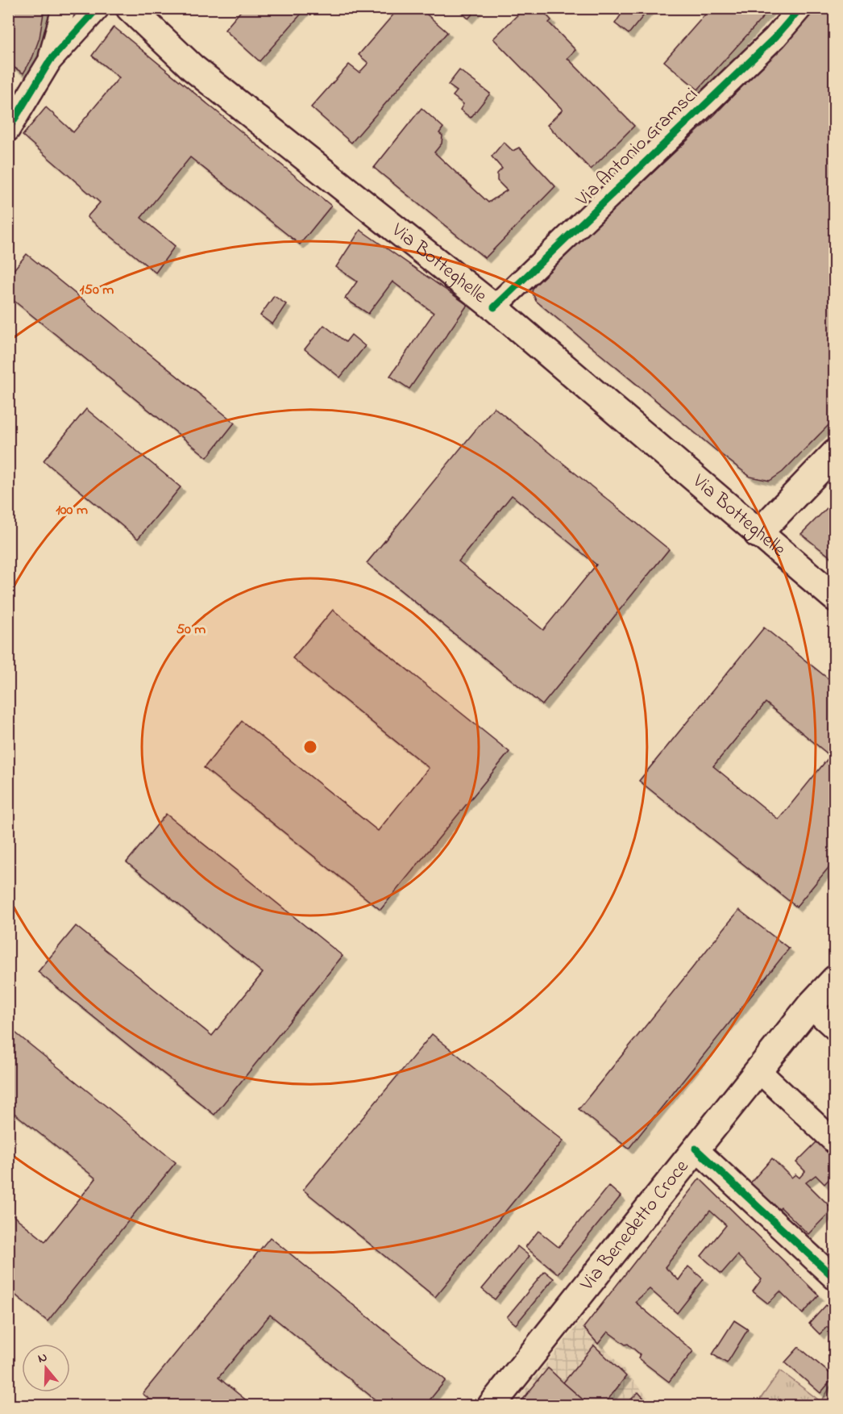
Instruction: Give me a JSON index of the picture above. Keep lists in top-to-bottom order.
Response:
{
  "streets": {
    "main road": ["Via Botteghelle", "Via Benedetto Croce"],
    "street": ["Via Antonio Gramsci"]
  },
  "crossings": [
    ["Via Antonio Gramsci", "Via Botteghelle"]
  ],
  "north": "top",
  "rings": ["150 m", "100 m", "50 m"]
}
